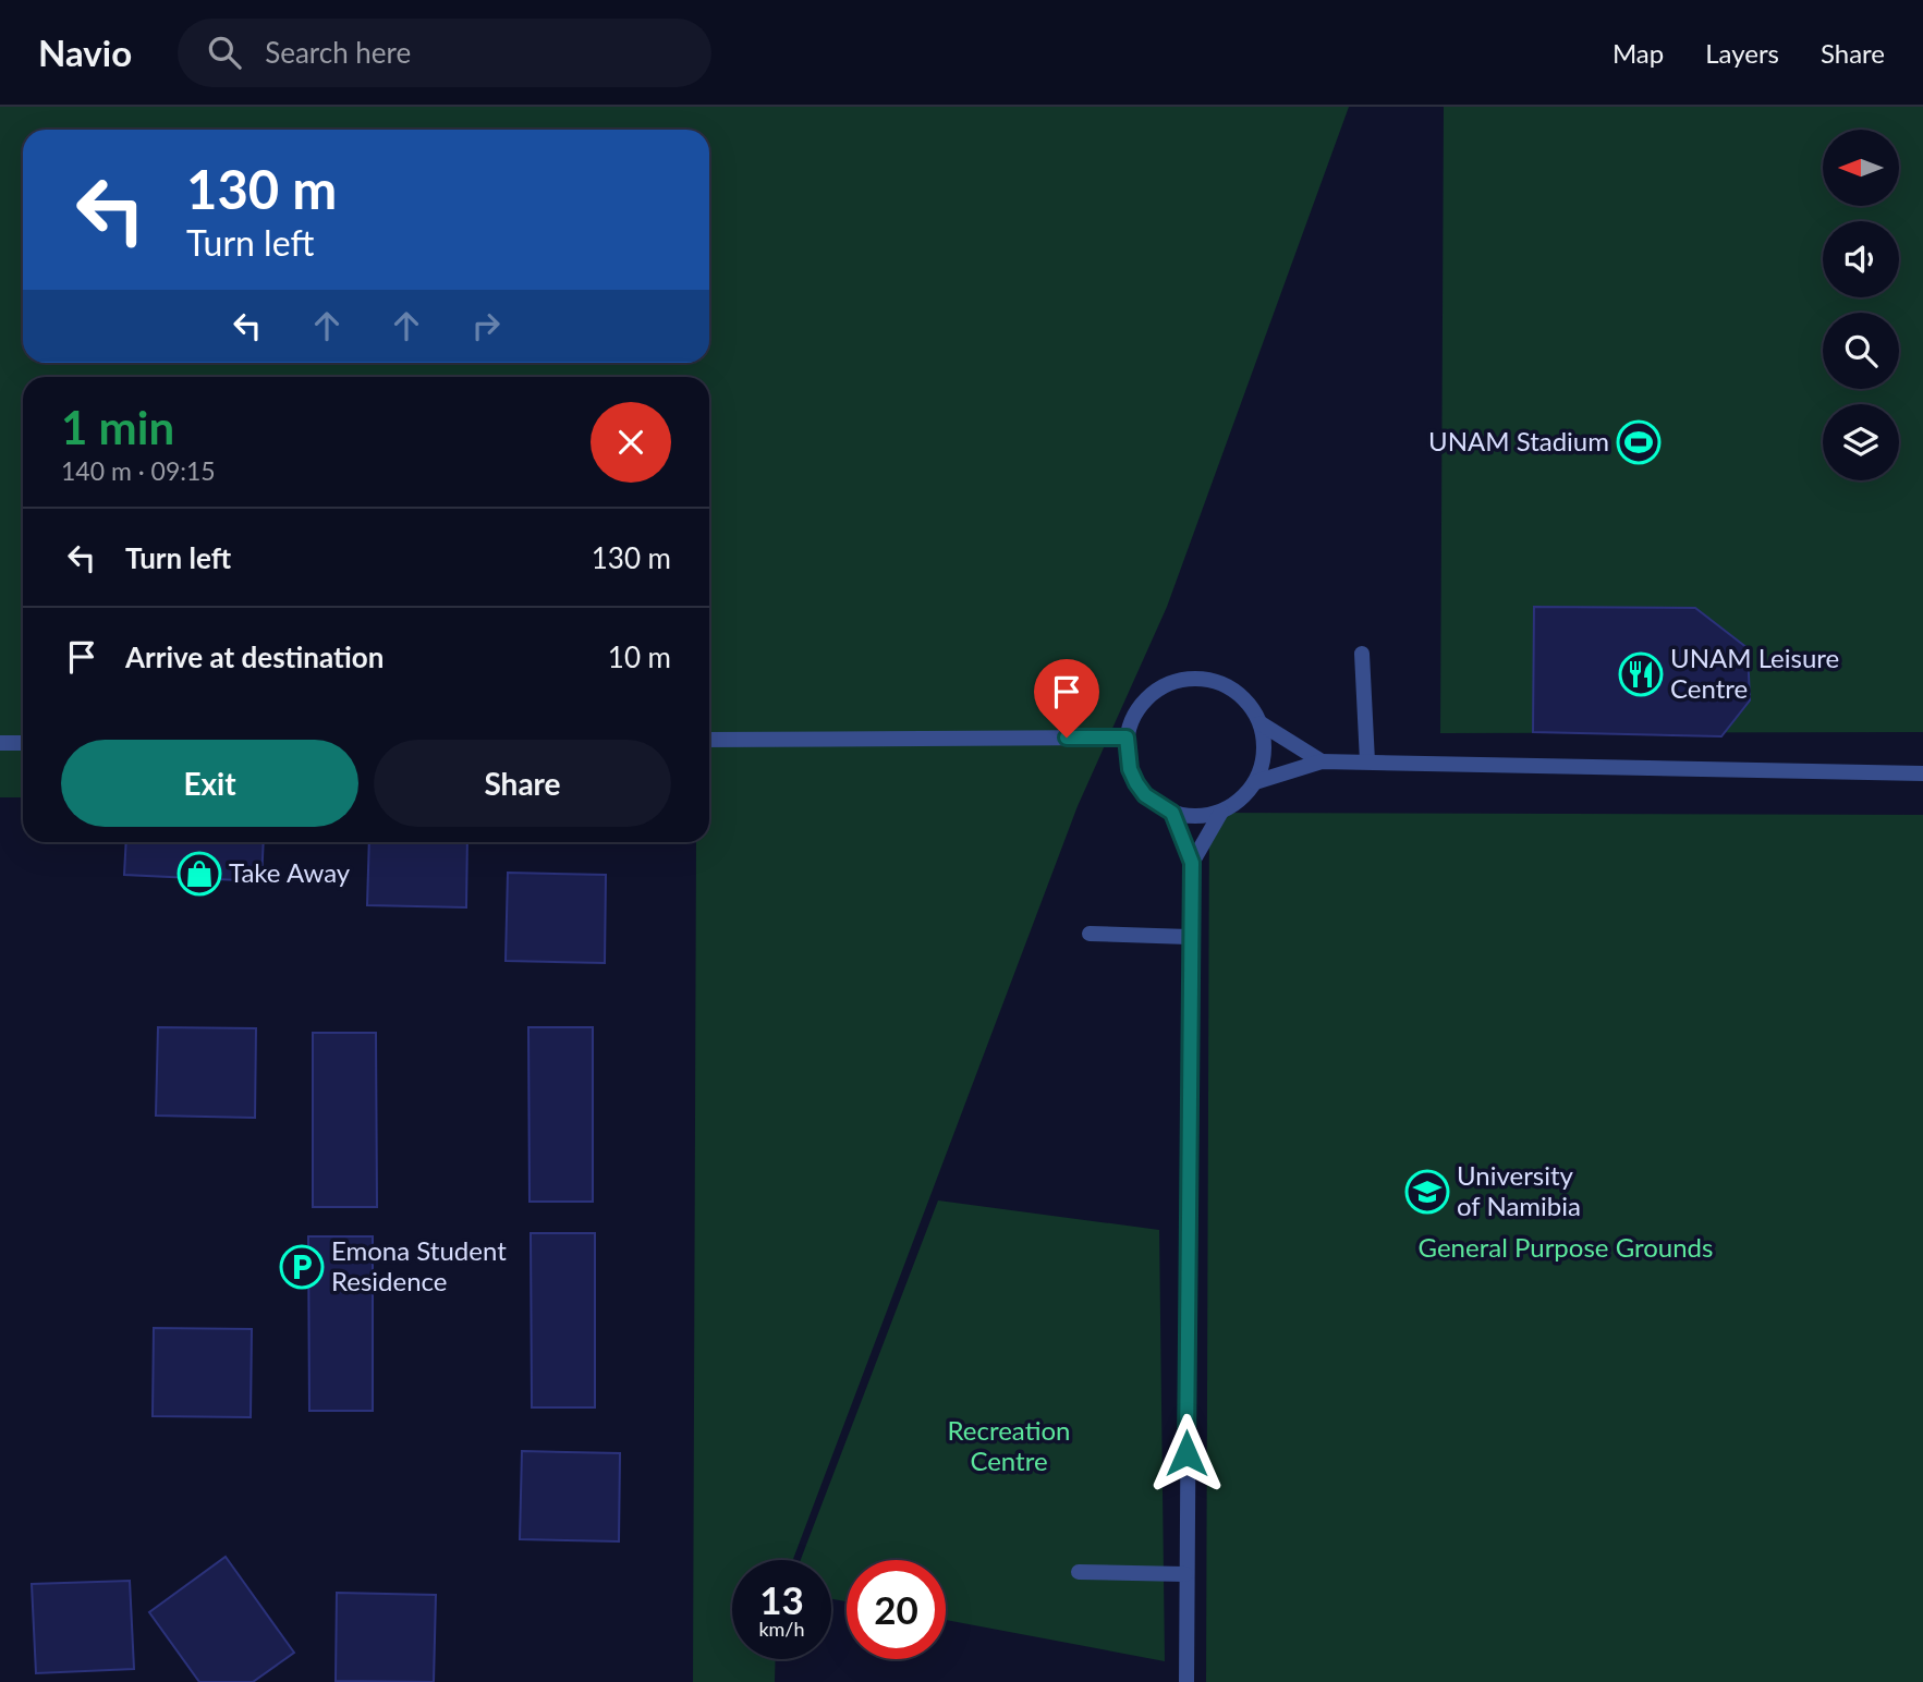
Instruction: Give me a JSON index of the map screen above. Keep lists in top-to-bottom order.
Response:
{
  "parks": ["General Purpose Grounds", "Recreation Centre"],
  "places": {
    "sports": ["UNAM Stadium"],
    "restaurant": ["UNAM Leisure Centre"],
    "shop": ["Take Away"],
    "school or university": ["University of Namibia"],
    "parking": ["Emona Student Residence"]
  },
  "north": "left",
  "page": {
    "header": "Navio",
    "search": "Search here",
    "nav": ["Map", "Layers", "Share"],
    "turn": ["130 m", "Turn left"],
    "heading": ["1 min", "140 m · 09:15"],
    "list": [
      {
        "name": "Turn left",
        "value": "130 m"
      },
      {
        "name": "Arrive at destination",
        "value": "10 m"
      }
    ],
    "buttons": ["Exit", "Share"],
    "speed": "13 km/h",
    "limit": "20"
  }
}
